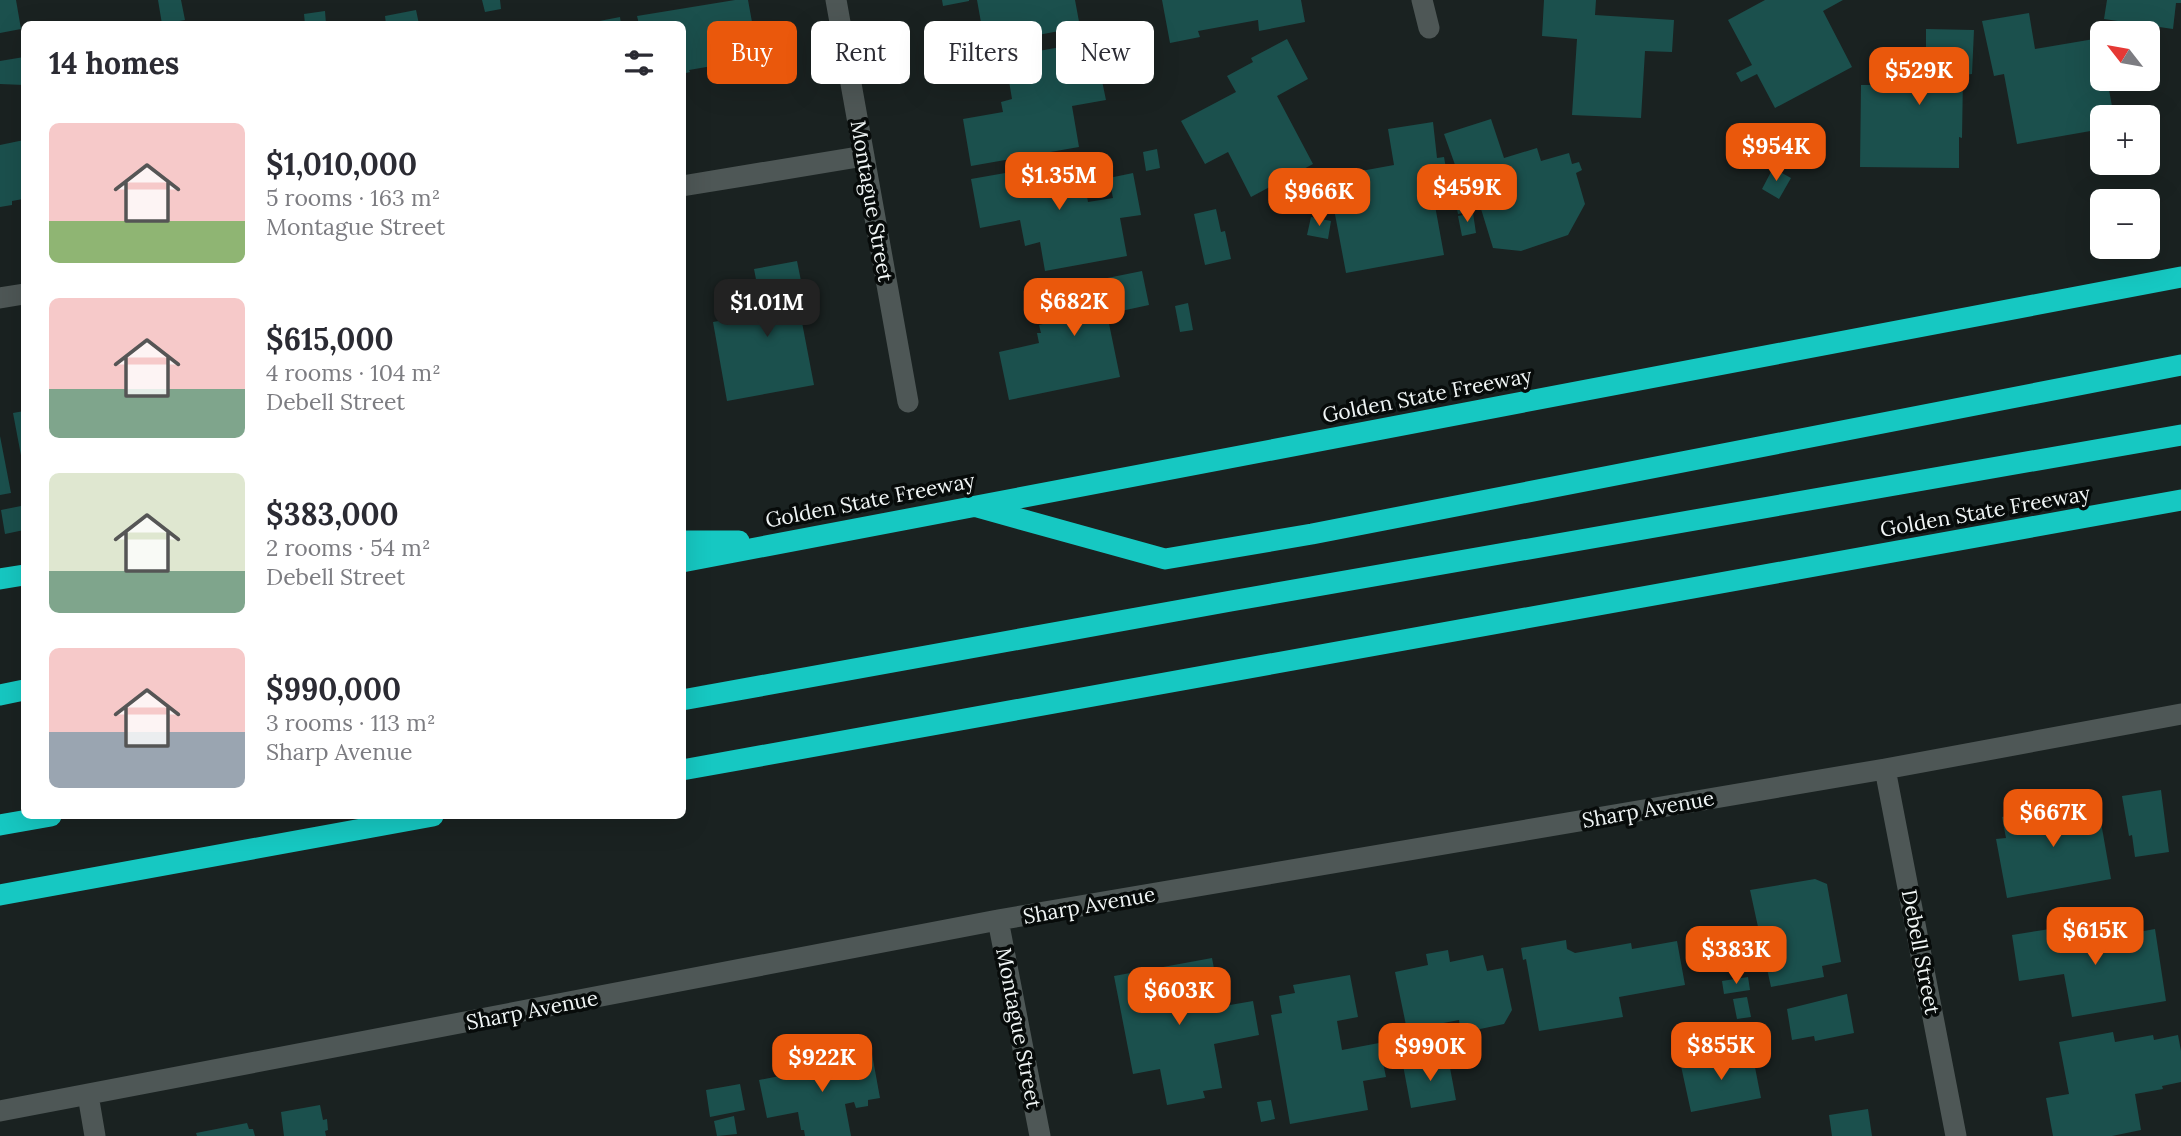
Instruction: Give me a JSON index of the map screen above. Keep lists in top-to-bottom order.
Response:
{
  "streets": {
    "highway": ["Golden State Freeway"],
    "street": ["Montague Street", "Sharp Avenue", "Debell Street"]
  },
  "crossings": [
    ["Montague Street", "Sharp Avenue"],
    ["Sharp Avenue", "Debell Street"]
  ],
  "north": "top left",
  "page": {
    "map_buttons": ["+", "−"],
    "chip": [
      "Buy",
      "Rent",
      "Filters",
      "New"
    ],
    "heading": "14 homes",
    "price": [
      "$529K",
      "$954K",
      "$1.35M",
      "$459K",
      "$966K",
      "$682K",
      "$1.01M",
      "$667K",
      "$615K",
      "$383K",
      "$603K",
      "$855K",
      "$990K",
      "$922K"
    ],
    "list": [
      {
        "name": "$1,010,000",
        "note": "5 rooms · 163 m² · Montague Street"
      },
      {
        "name": "$615,000",
        "note": "4 rooms · 104 m² · Debell Street"
      },
      {
        "name": "$383,000",
        "note": "2 rooms · 54 m² · Debell Street"
      },
      {
        "name": "$990,000",
        "note": "3 rooms · 113 m² · Sharp Avenue"
      }
    ]
  }
}
